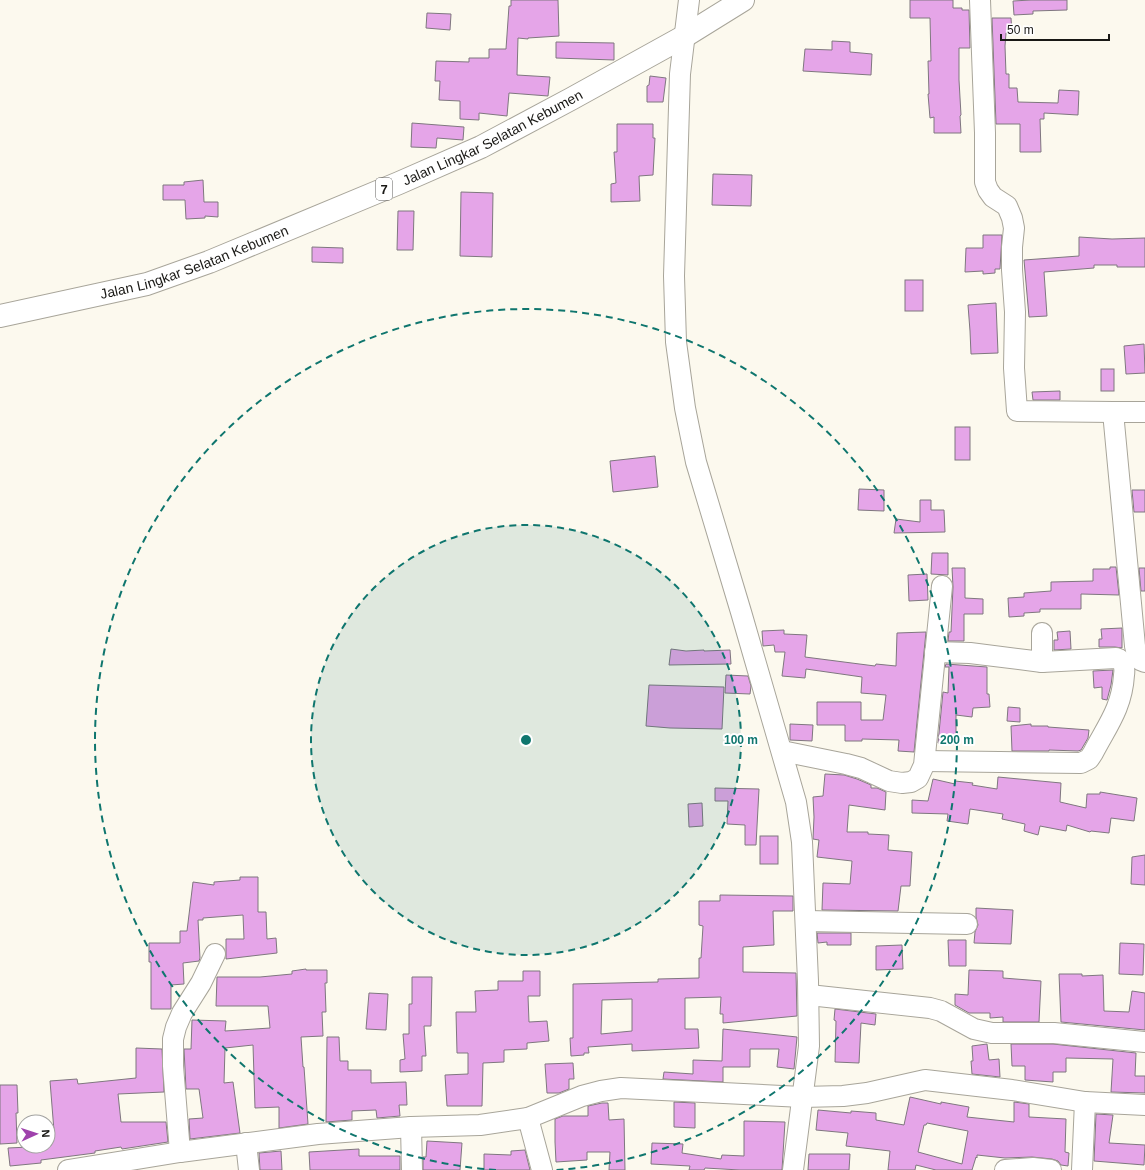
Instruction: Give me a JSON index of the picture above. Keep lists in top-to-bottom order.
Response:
{
  "streets": {
    "highway": ["Jalan Lingkar Selatan Kebumen", "7"]
  },
  "scale_bar": "50 m",
  "north": "right",
  "rings": ["100 m", "200 m"]
}
